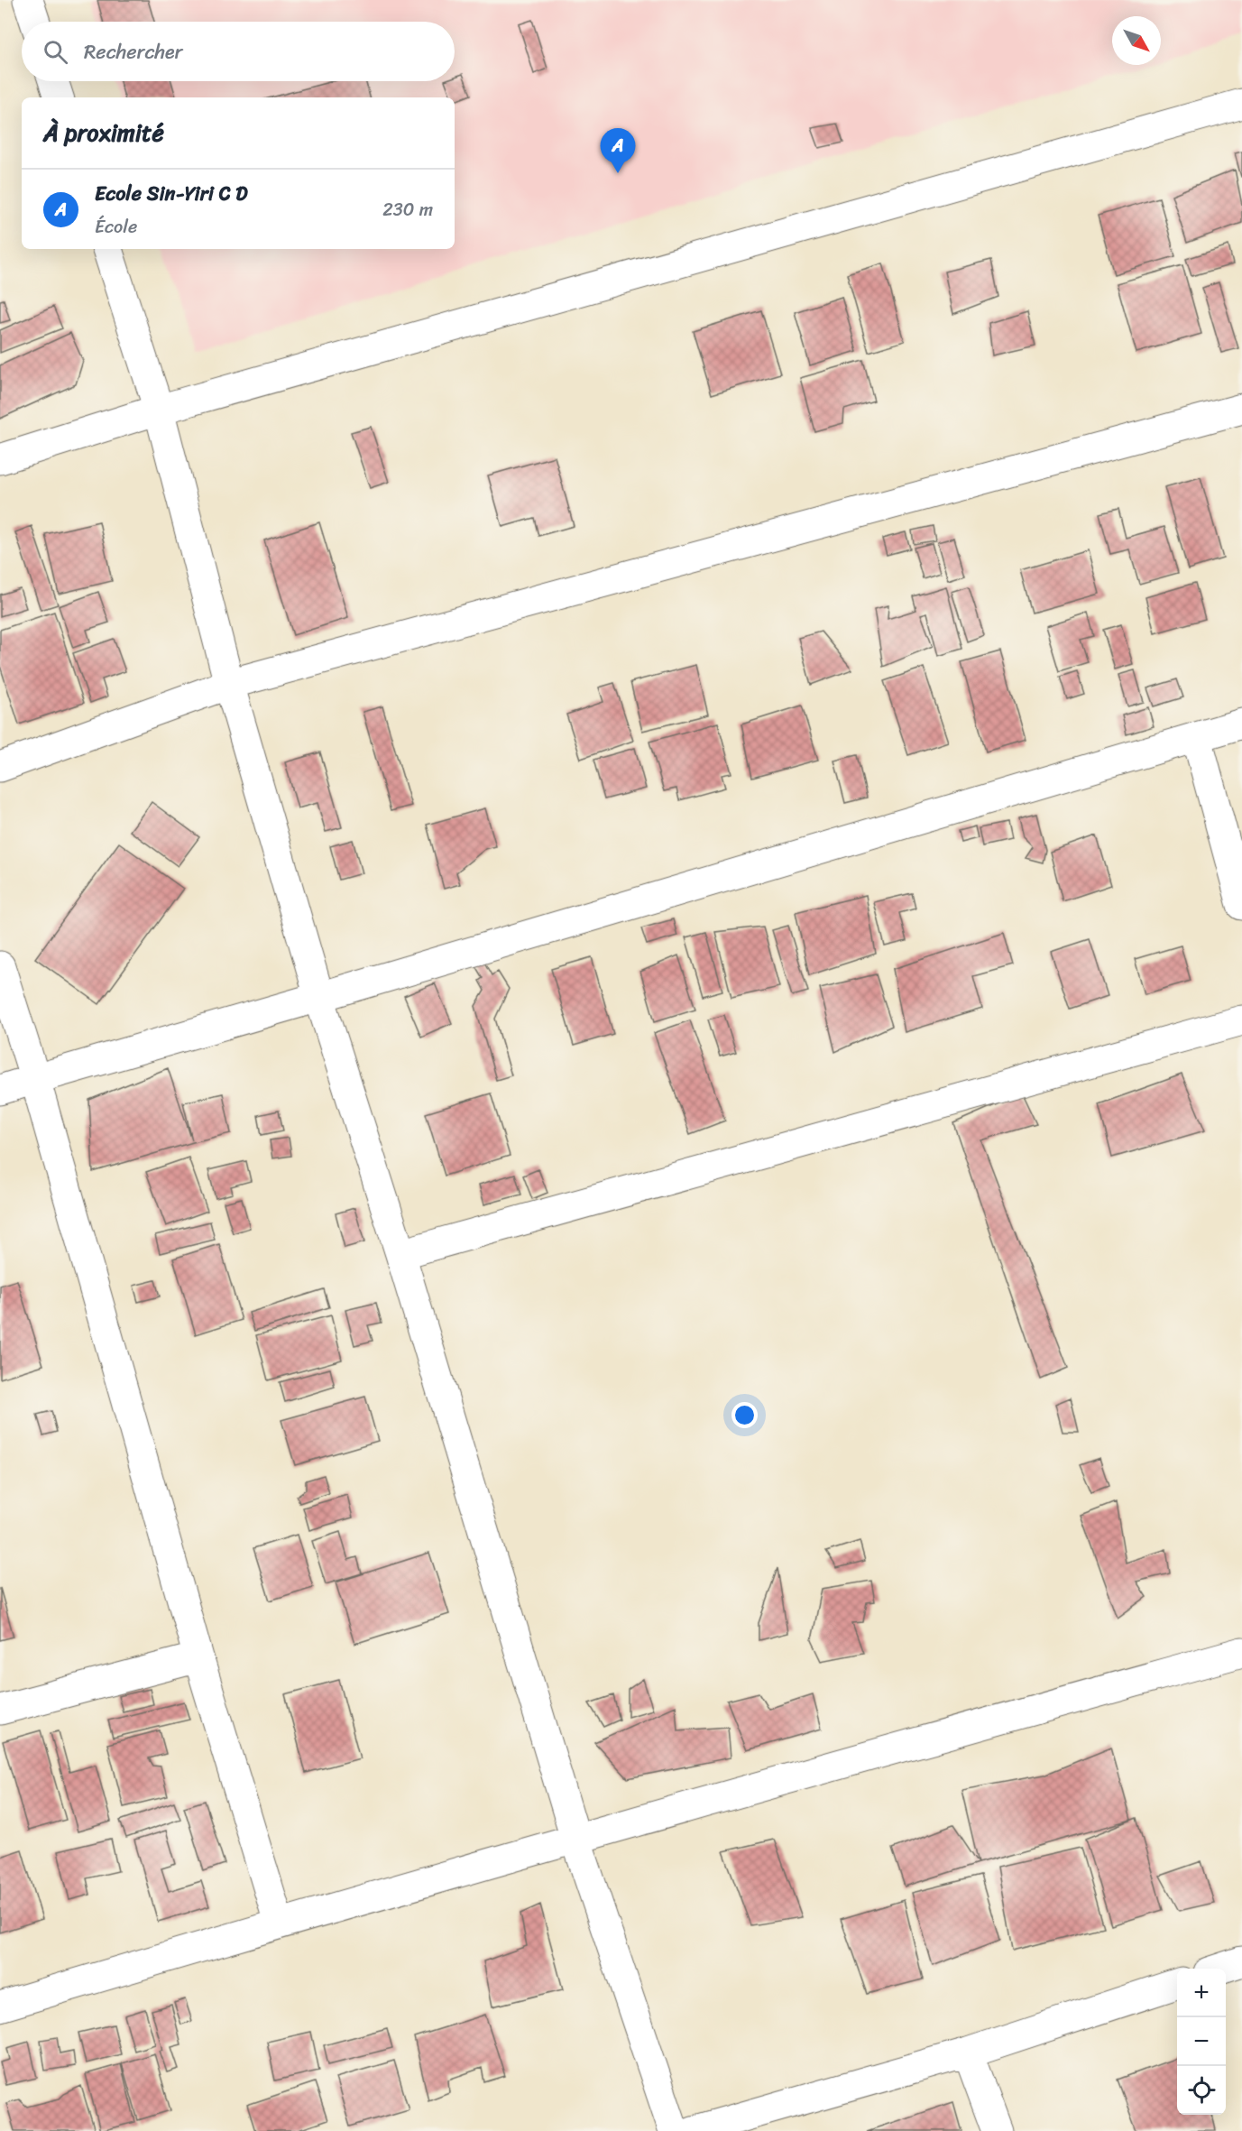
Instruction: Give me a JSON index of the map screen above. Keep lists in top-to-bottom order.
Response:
{
  "north": "bottom right",
  "page": {
    "search": "Rechercher",
    "heading": "À proximité",
    "pins": "A",
    "list": [
      {
        "mark": "A",
        "name": "Ecole Sin-Yiri C D",
        "note": "École",
        "value": "230 m"
      }
    ],
    "map_buttons": ["+", "−"]
  }
}
